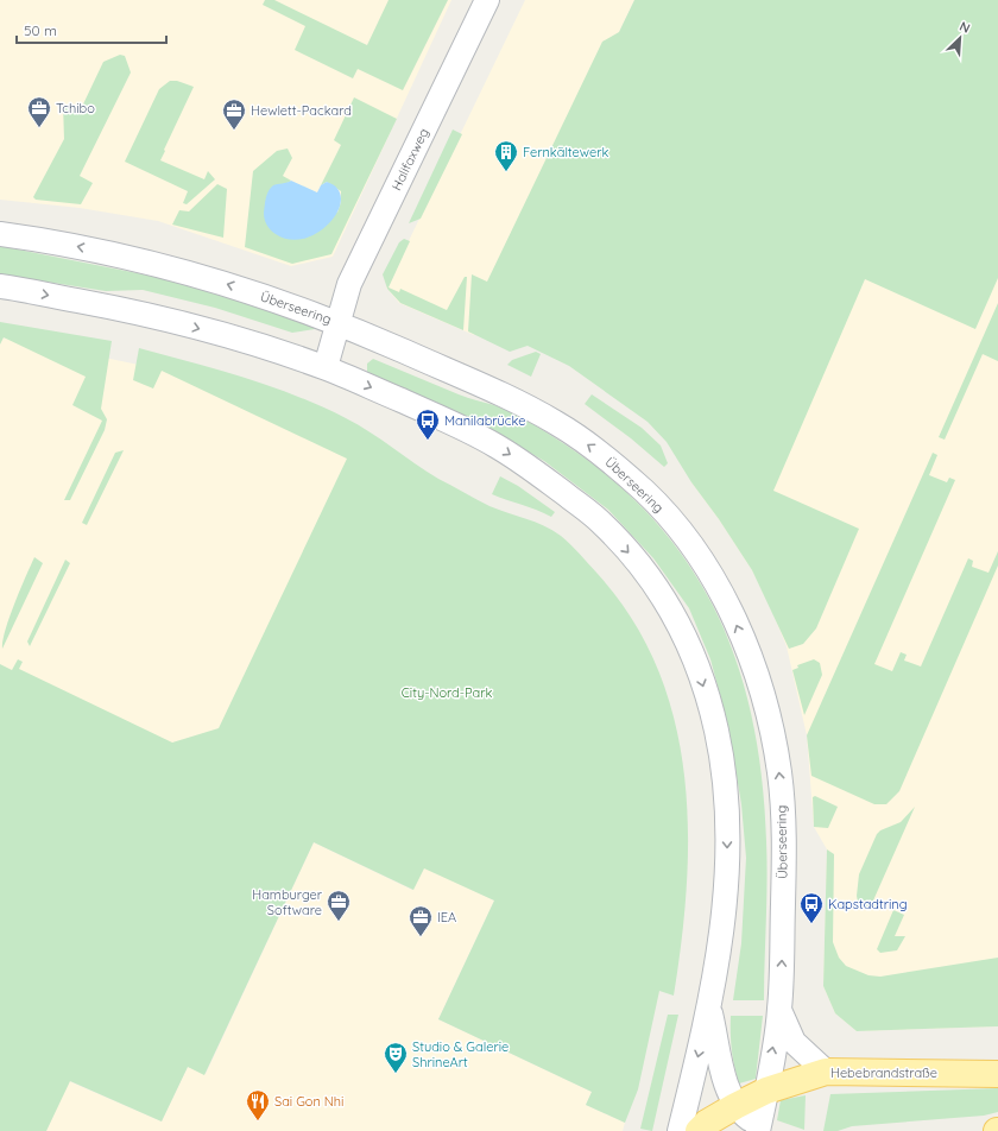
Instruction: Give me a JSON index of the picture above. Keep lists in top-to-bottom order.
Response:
{
  "streets": {
    "main road": ["Hebebrandstraße"],
    "street": ["Halifaxweg", "Überseering"]
  },
  "crossings": [
    ["Halifaxweg", "Überseering"],
    ["Überseering", "Hebebrandstraße"]
  ],
  "one_way": ["Überseering"],
  "parks": ["City-Nord-Park"],
  "places": {
    "office": [
      "Tchibo",
      "Hewlett-Packard",
      "Hamburger Software",
      "IEA"
    ],
    "building": ["Fernkältewerk"],
    "bus stop": ["Manilabrücke", "Kapstadtring"],
    "theatre": ["Studio & Galerie ShrineArt"],
    "restaurant": ["Sai Gon Nhi"]
  },
  "scale_bar": "50 m",
  "north": "top right"
}
